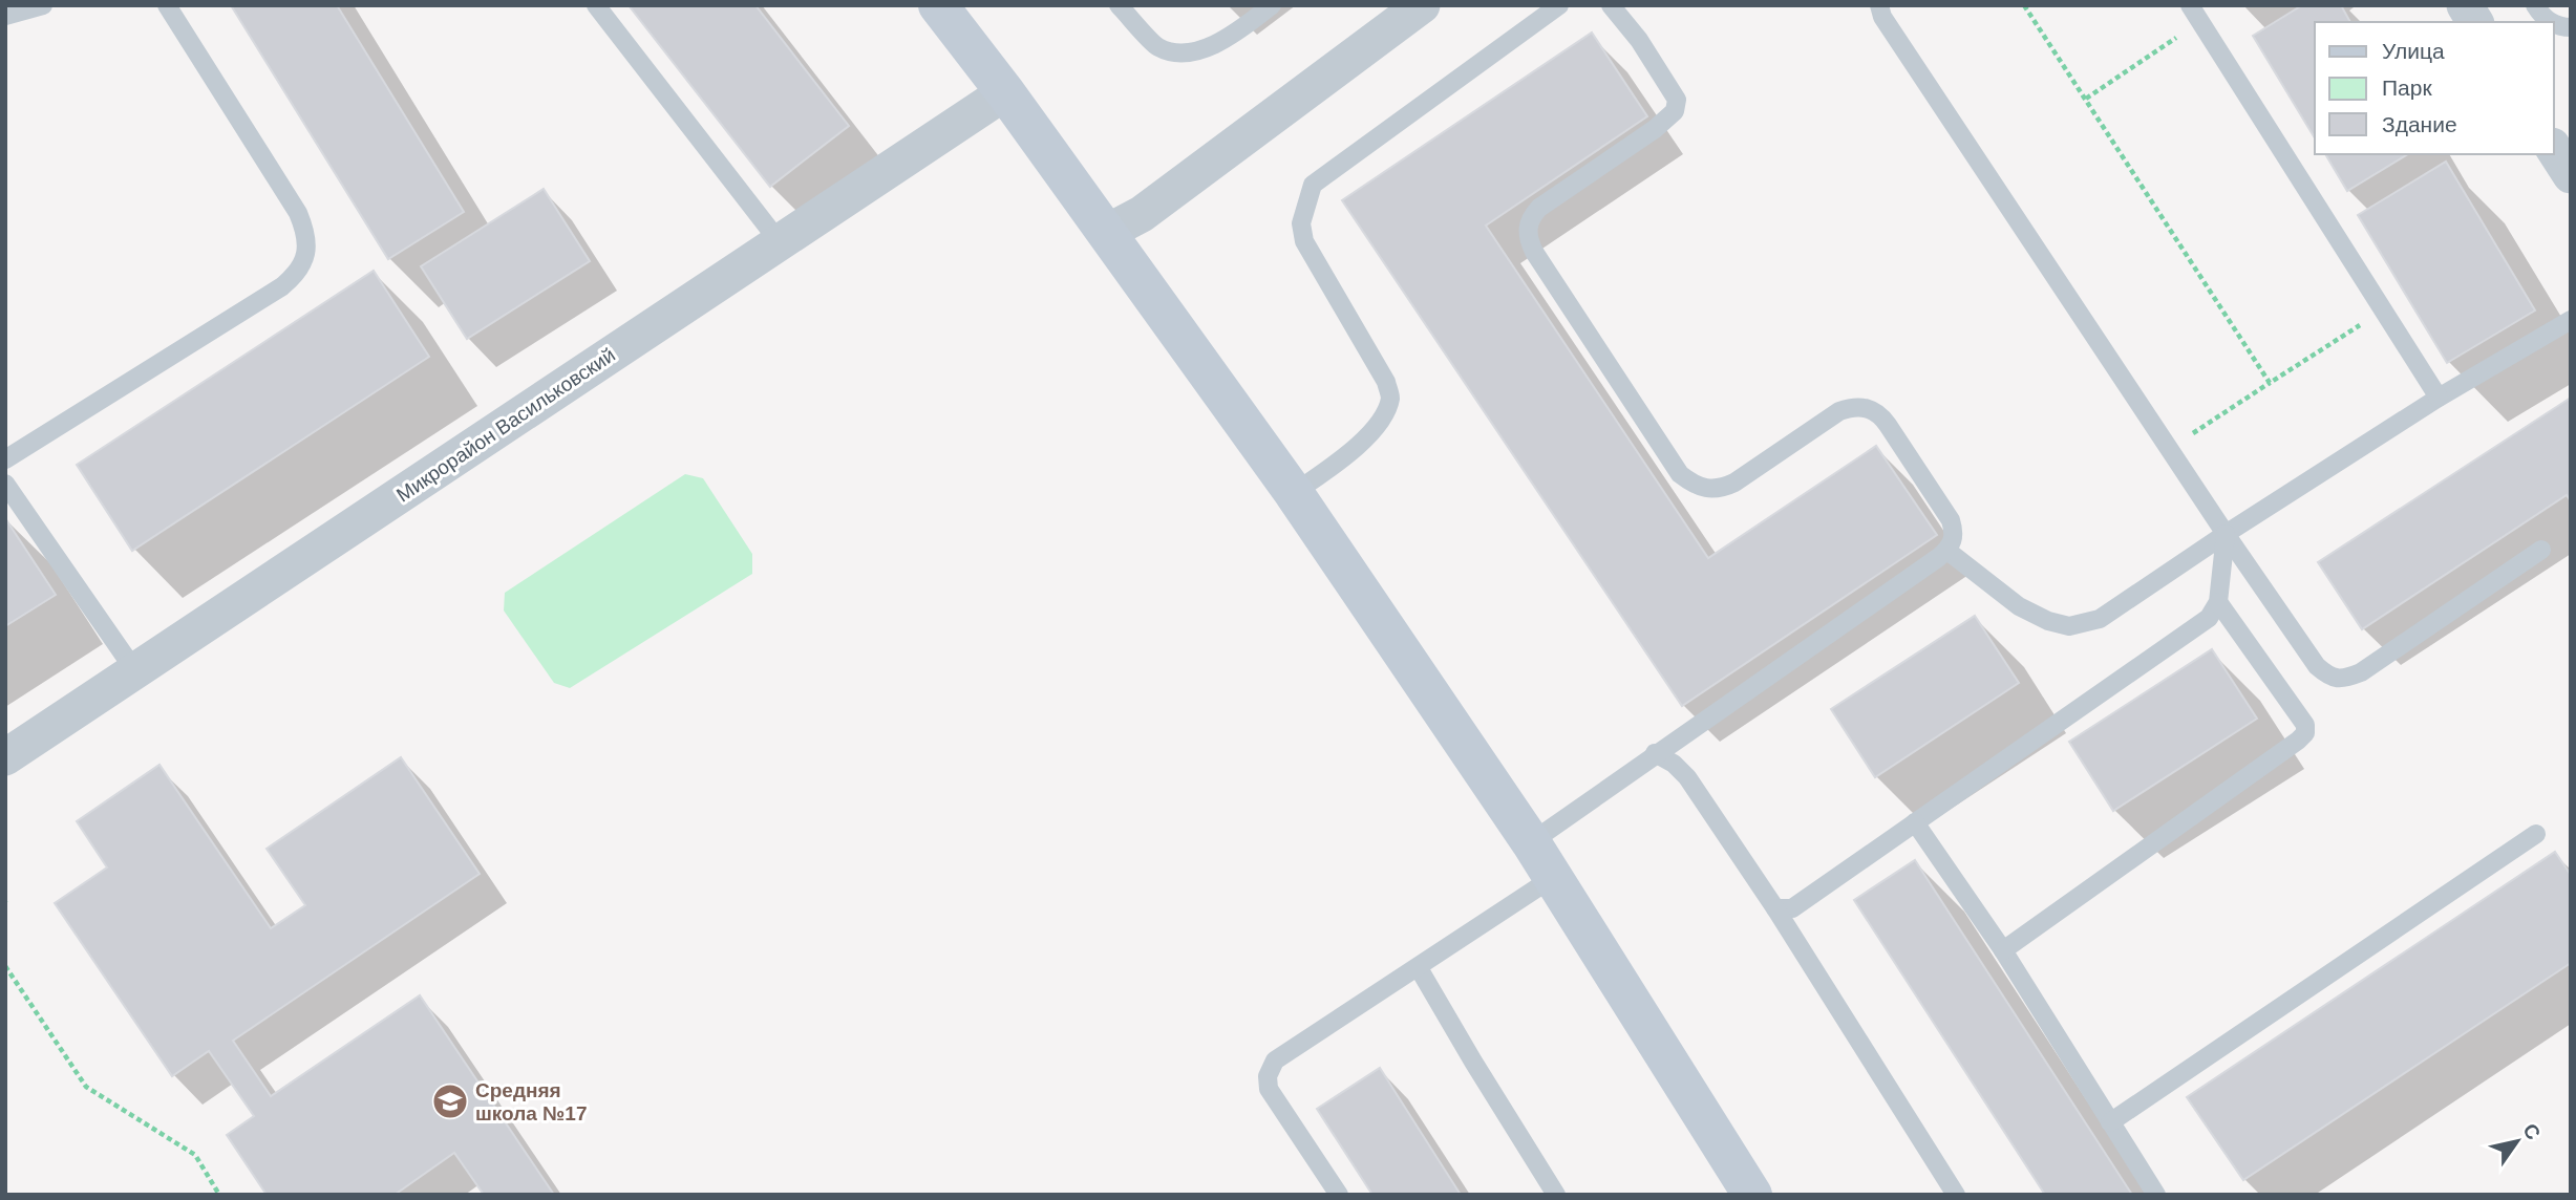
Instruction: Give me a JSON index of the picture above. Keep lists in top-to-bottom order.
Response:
{
  "streets": {
    "street": ["Микрорайон Васильковский"]
  },
  "places": {
    "school or university": ["Средняя школа №17"]
  },
  "legend": ["Улица", "Парк", "Здание"],
  "north": "top right"
}
